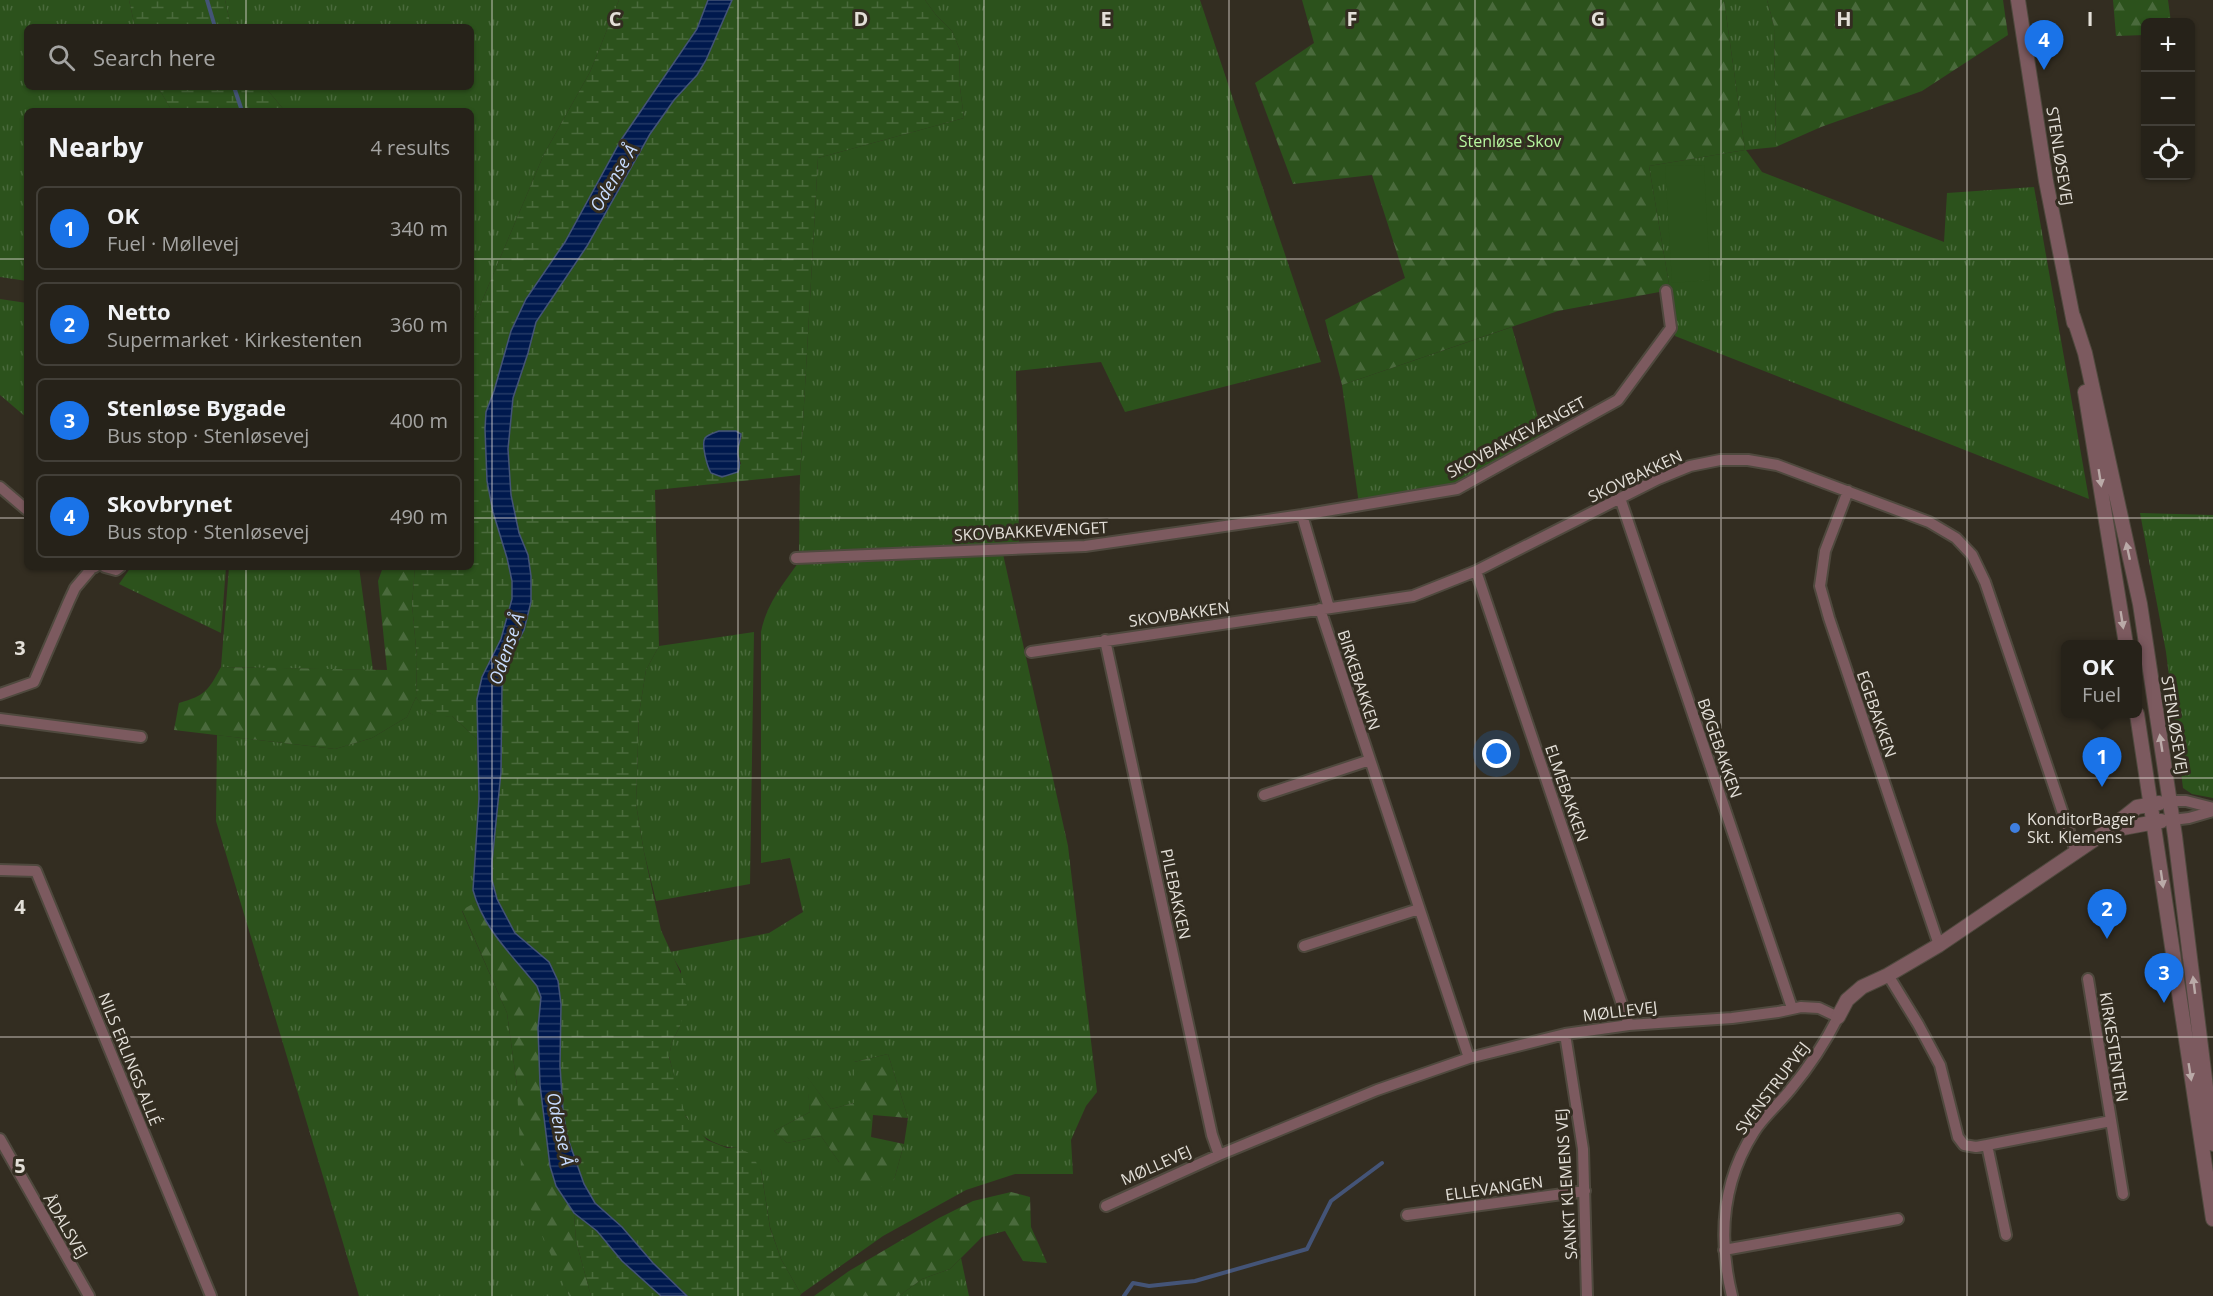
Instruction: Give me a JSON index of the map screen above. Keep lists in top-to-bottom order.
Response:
{
  "streets": {
    "street": [
      "STENLØSEVEJ",
      "SKOVBAKKEVÆNGET",
      "SKOVBAKKEN",
      "BIRKEBAKKEN",
      "EGEBAKKEN",
      "BØGEBAKKEN",
      "ELMEBAKKEN",
      "PILEBAKKEN",
      "MØLLEVEJ",
      "KIRKESTENTEN",
      "NILS ERLINGS ALLÉ",
      "SVENSTRUPVEJ",
      "SANKT KLEMENS VEJ",
      "ELLEVANGEN",
      "ÅDALSVEJ"
    ]
  },
  "crossings": [
    ["SKOVBAKKEN", "BIRKEBAKKEN"],
    ["SKOVBAKKEN", "EGEBAKKEN"],
    ["SKOVBAKKEN", "BØGEBAKKEN"],
    ["SKOVBAKKEN", "ELMEBAKKEN"],
    ["SKOVBAKKEN", "PILEBAKKEN"],
    ["BIRKEBAKKEN", "MØLLEVEJ"],
    ["BØGEBAKKEN", "MØLLEVEJ"],
    ["ELMEBAKKEN", "MØLLEVEJ"],
    ["PILEBAKKEN", "MØLLEVEJ"],
    ["MØLLEVEJ", "SVENSTRUPVEJ"],
    ["MØLLEVEJ", "SANKT KLEMENS VEJ"],
    ["SANKT KLEMENS VEJ", "ELLEVANGEN"]
  ],
  "water": ["Odense Å"],
  "parks": ["Stenløse Skov"],
  "places": ["KonditorBager Skt. Klemens"],
  "page": {
    "map_buttons": ["+", "−"],
    "pins": [
      "4",
      "1",
      "2",
      "3"
    ],
    "search": "Search here",
    "heading": ["Nearby", "4 results"],
    "list": [
      {
        "mark": "1",
        "name": "OK",
        "note": "Fuel · Møllevej",
        "value": "340 m"
      },
      {
        "mark": "2",
        "name": "Netto",
        "note": "Supermarket · Kirkestenten",
        "value": "360 m"
      },
      {
        "mark": "3",
        "name": "Stenløse Bygade",
        "note": "Bus stop · Stenløsevej",
        "value": "400 m"
      },
      {
        "mark": "4",
        "name": "Skovbrynet",
        "note": "Bus stop · Stenløsevej",
        "value": "490 m"
      }
    ],
    "popup": ["OK", "Fuel"]
  },
  "grid": {
    "columns": [
      "C",
      "D",
      "E",
      "F",
      "G",
      "H",
      "I"
    ],
    "rows": ["3", "4", "5"]
  }
}
